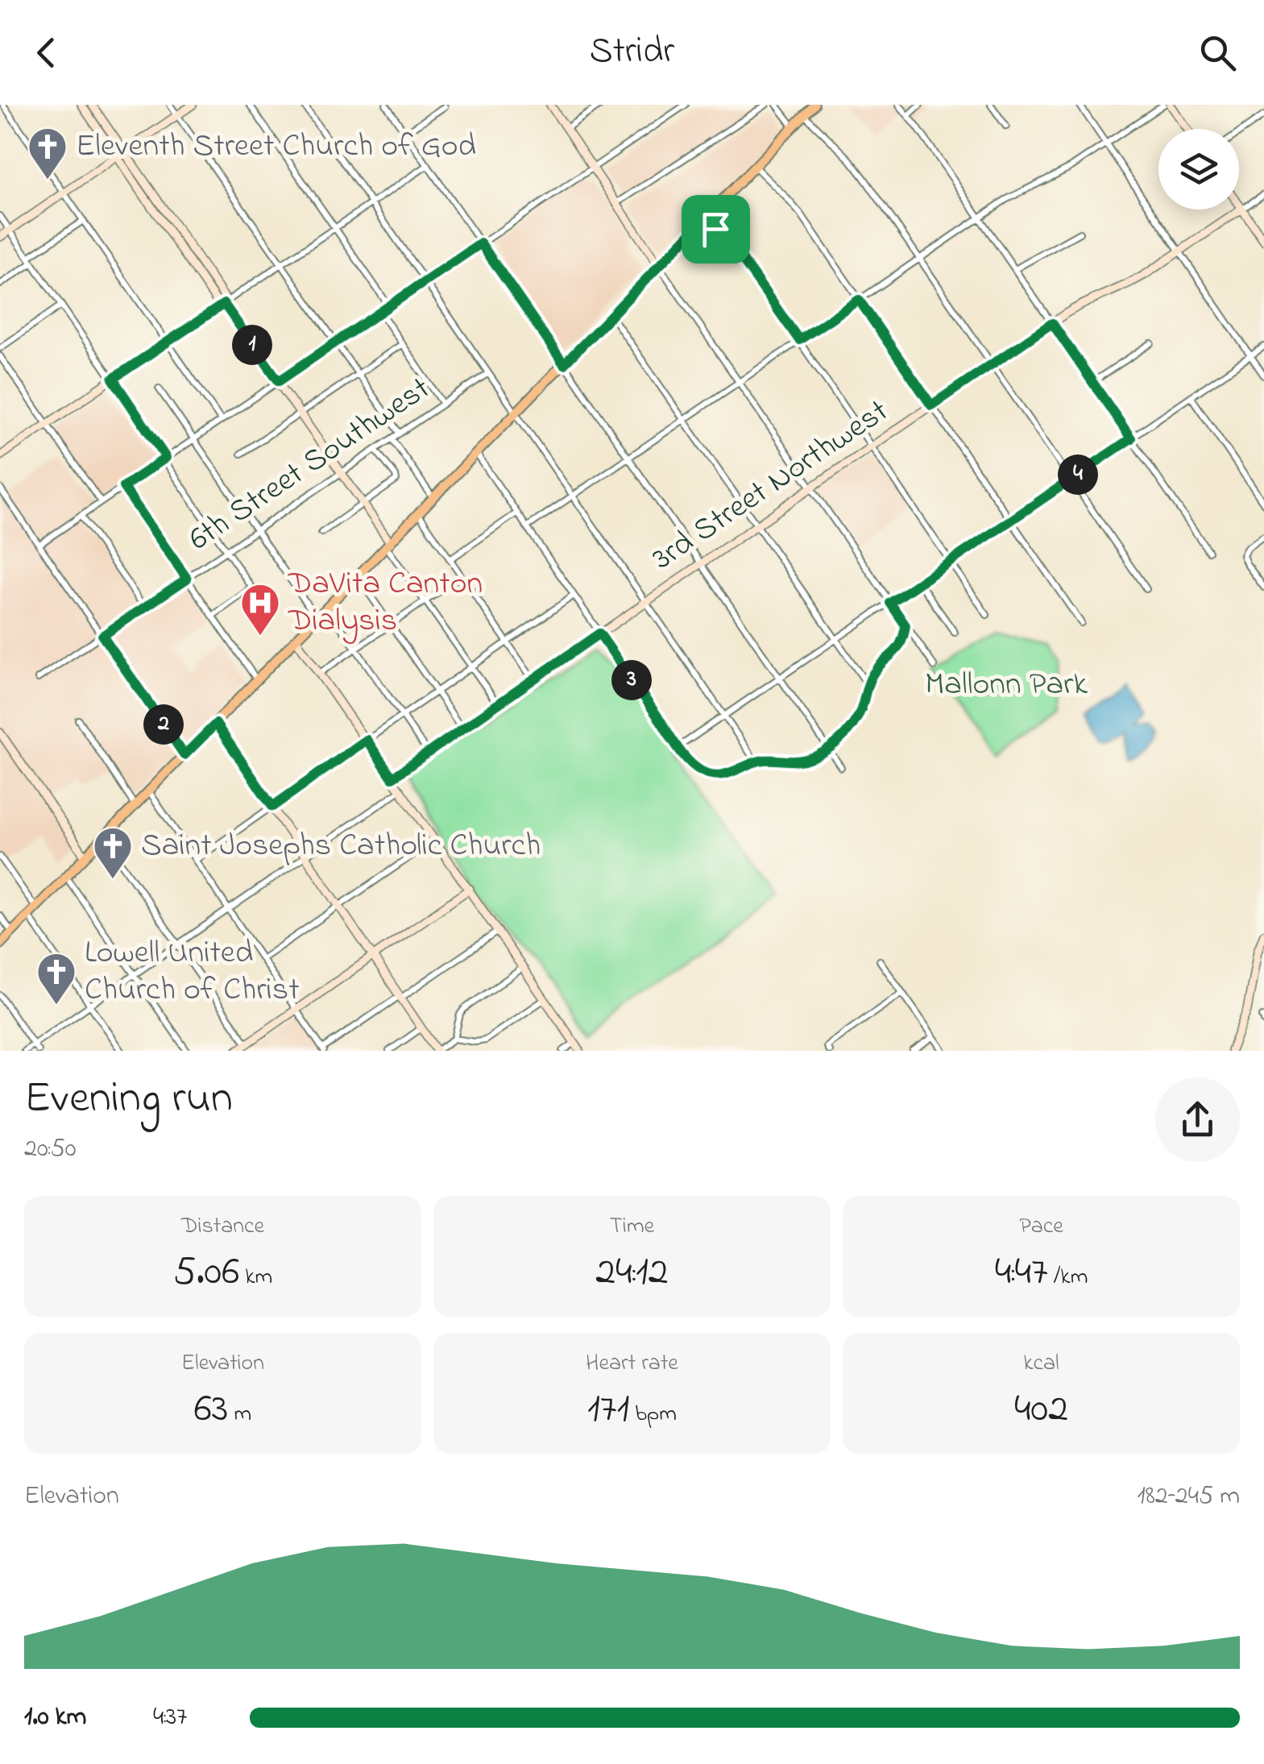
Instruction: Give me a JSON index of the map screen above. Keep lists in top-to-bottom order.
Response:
{
  "streets": {
    "street": ["6th Street Southwest", "3rd Street Northwest"]
  },
  "parks": ["Mallonn Park"],
  "places": {
    "church": ["Eleventh Street Church of God", "Saint Josephs Catholic Church", "Lowell United Church of Christ"],
    "hospital": ["DaVita Canton Dialysis"]
  },
  "page": {
    "header": "Stridr",
    "pins": [
      "1",
      "4",
      "3",
      "2"
    ],
    "heading": ["Evening run", "20:50"],
    "stats": [
      ["Distance", "5.06 km"],
      ["Time", "24:12"],
      ["Pace", "4:47 /km"],
      ["Elevation", "63 m"],
      ["Heart rate", "171 bpm"],
      ["kcal", "402"]
    ],
    "chart": ["Elevation", "182–245 m"],
    "list": [
      {
        "name": "1.0 km",
        "note": "4:37"
      }
    ]
  }
}
